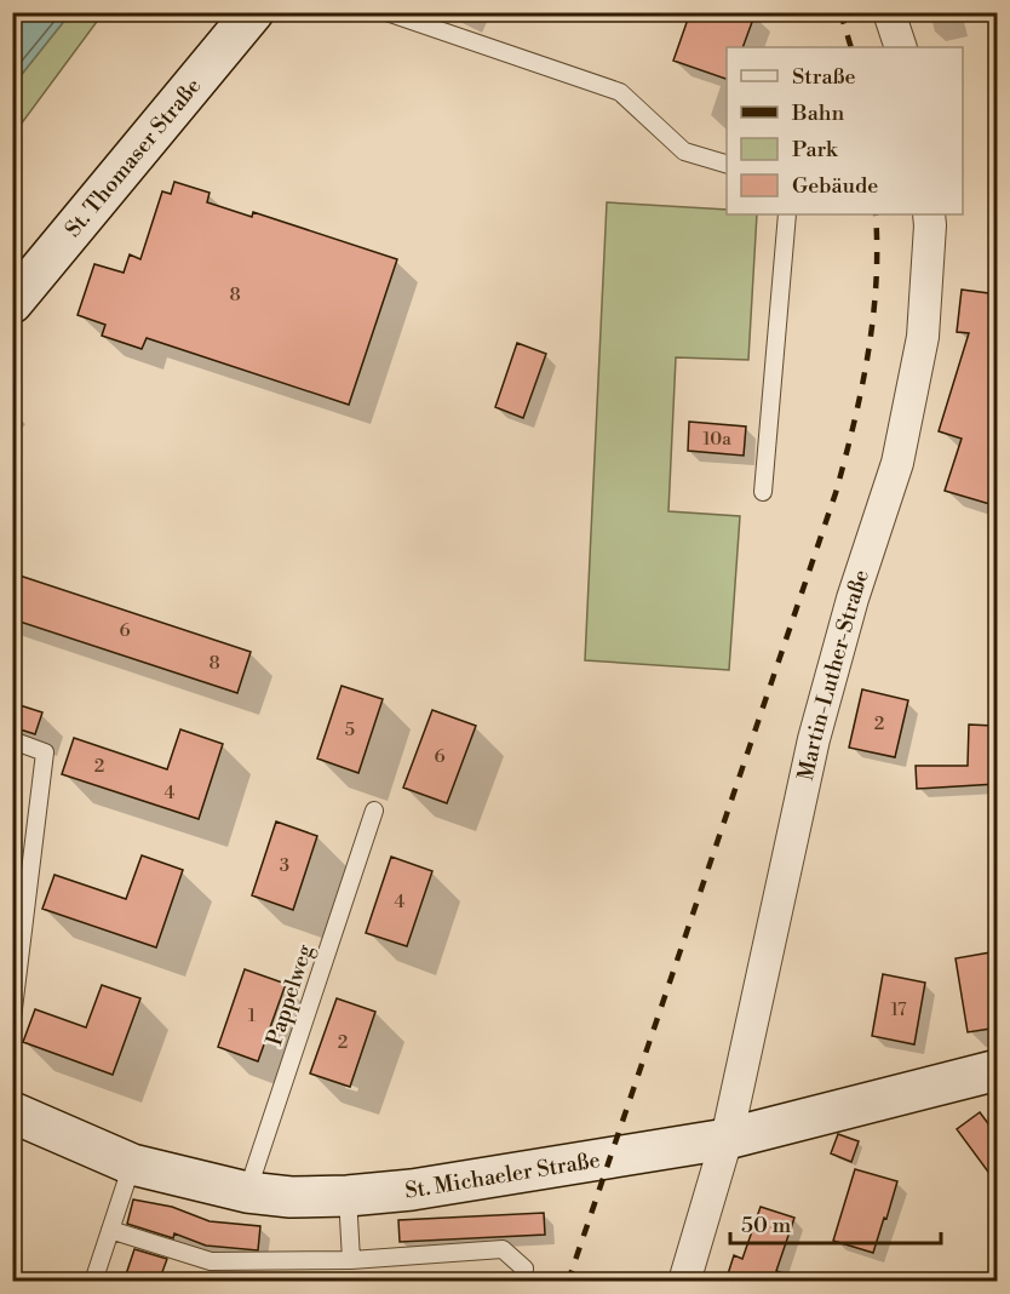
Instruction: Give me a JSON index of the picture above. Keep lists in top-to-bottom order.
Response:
{
  "streets": {
    "main road": ["St. Thomaser Straße", "St. Michaeler Straße"],
    "street": ["Martin-Luther-Straße"],
    "lane": ["Pappelweg"]
  },
  "crossings": [
    ["Martin-Luther-Straße", "St. Michaeler Straße"],
    ["Pappelweg", "St. Michaeler Straße"]
  ],
  "house_numbers": [
    "8",
    "10a",
    "6",
    "8",
    "2",
    "5",
    "6",
    "2",
    "4",
    "3",
    "4",
    "17",
    "1",
    "2"
  ],
  "legend": [
    "Straße",
    "Bahn",
    "Park",
    "Gebäude"
  ],
  "scale_bar": "50 m"
}
